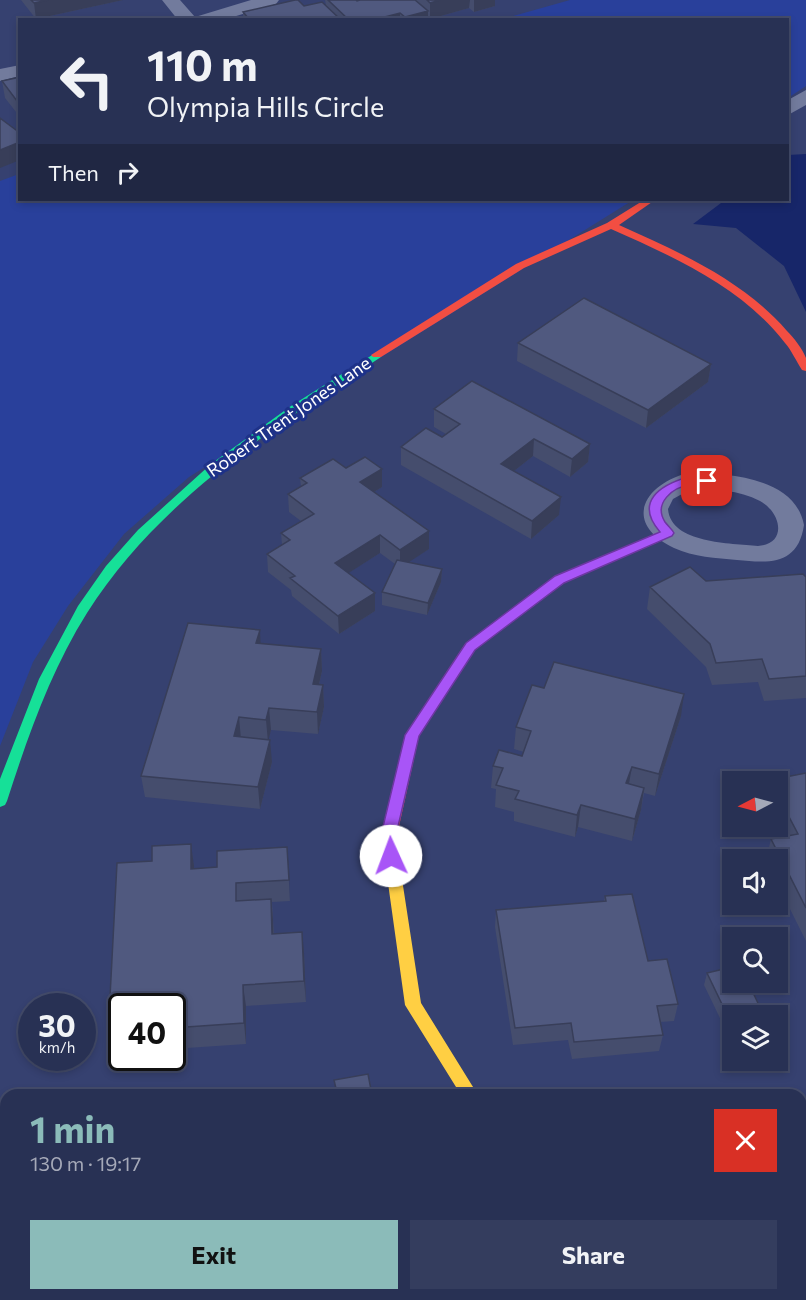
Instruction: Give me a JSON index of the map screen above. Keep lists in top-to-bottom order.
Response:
{
  "streets": {
    "street": ["Robert Trent Jones Lane"]
  },
  "north": "left",
  "page": {
    "turn": ["110 m", "Olympia Hills Circle"],
    "then": "Then",
    "speed": "30 km/h",
    "limit": "40",
    "heading": ["1 min", "130 m · 19:17"],
    "buttons": ["Exit", "Share"]
  }
}
